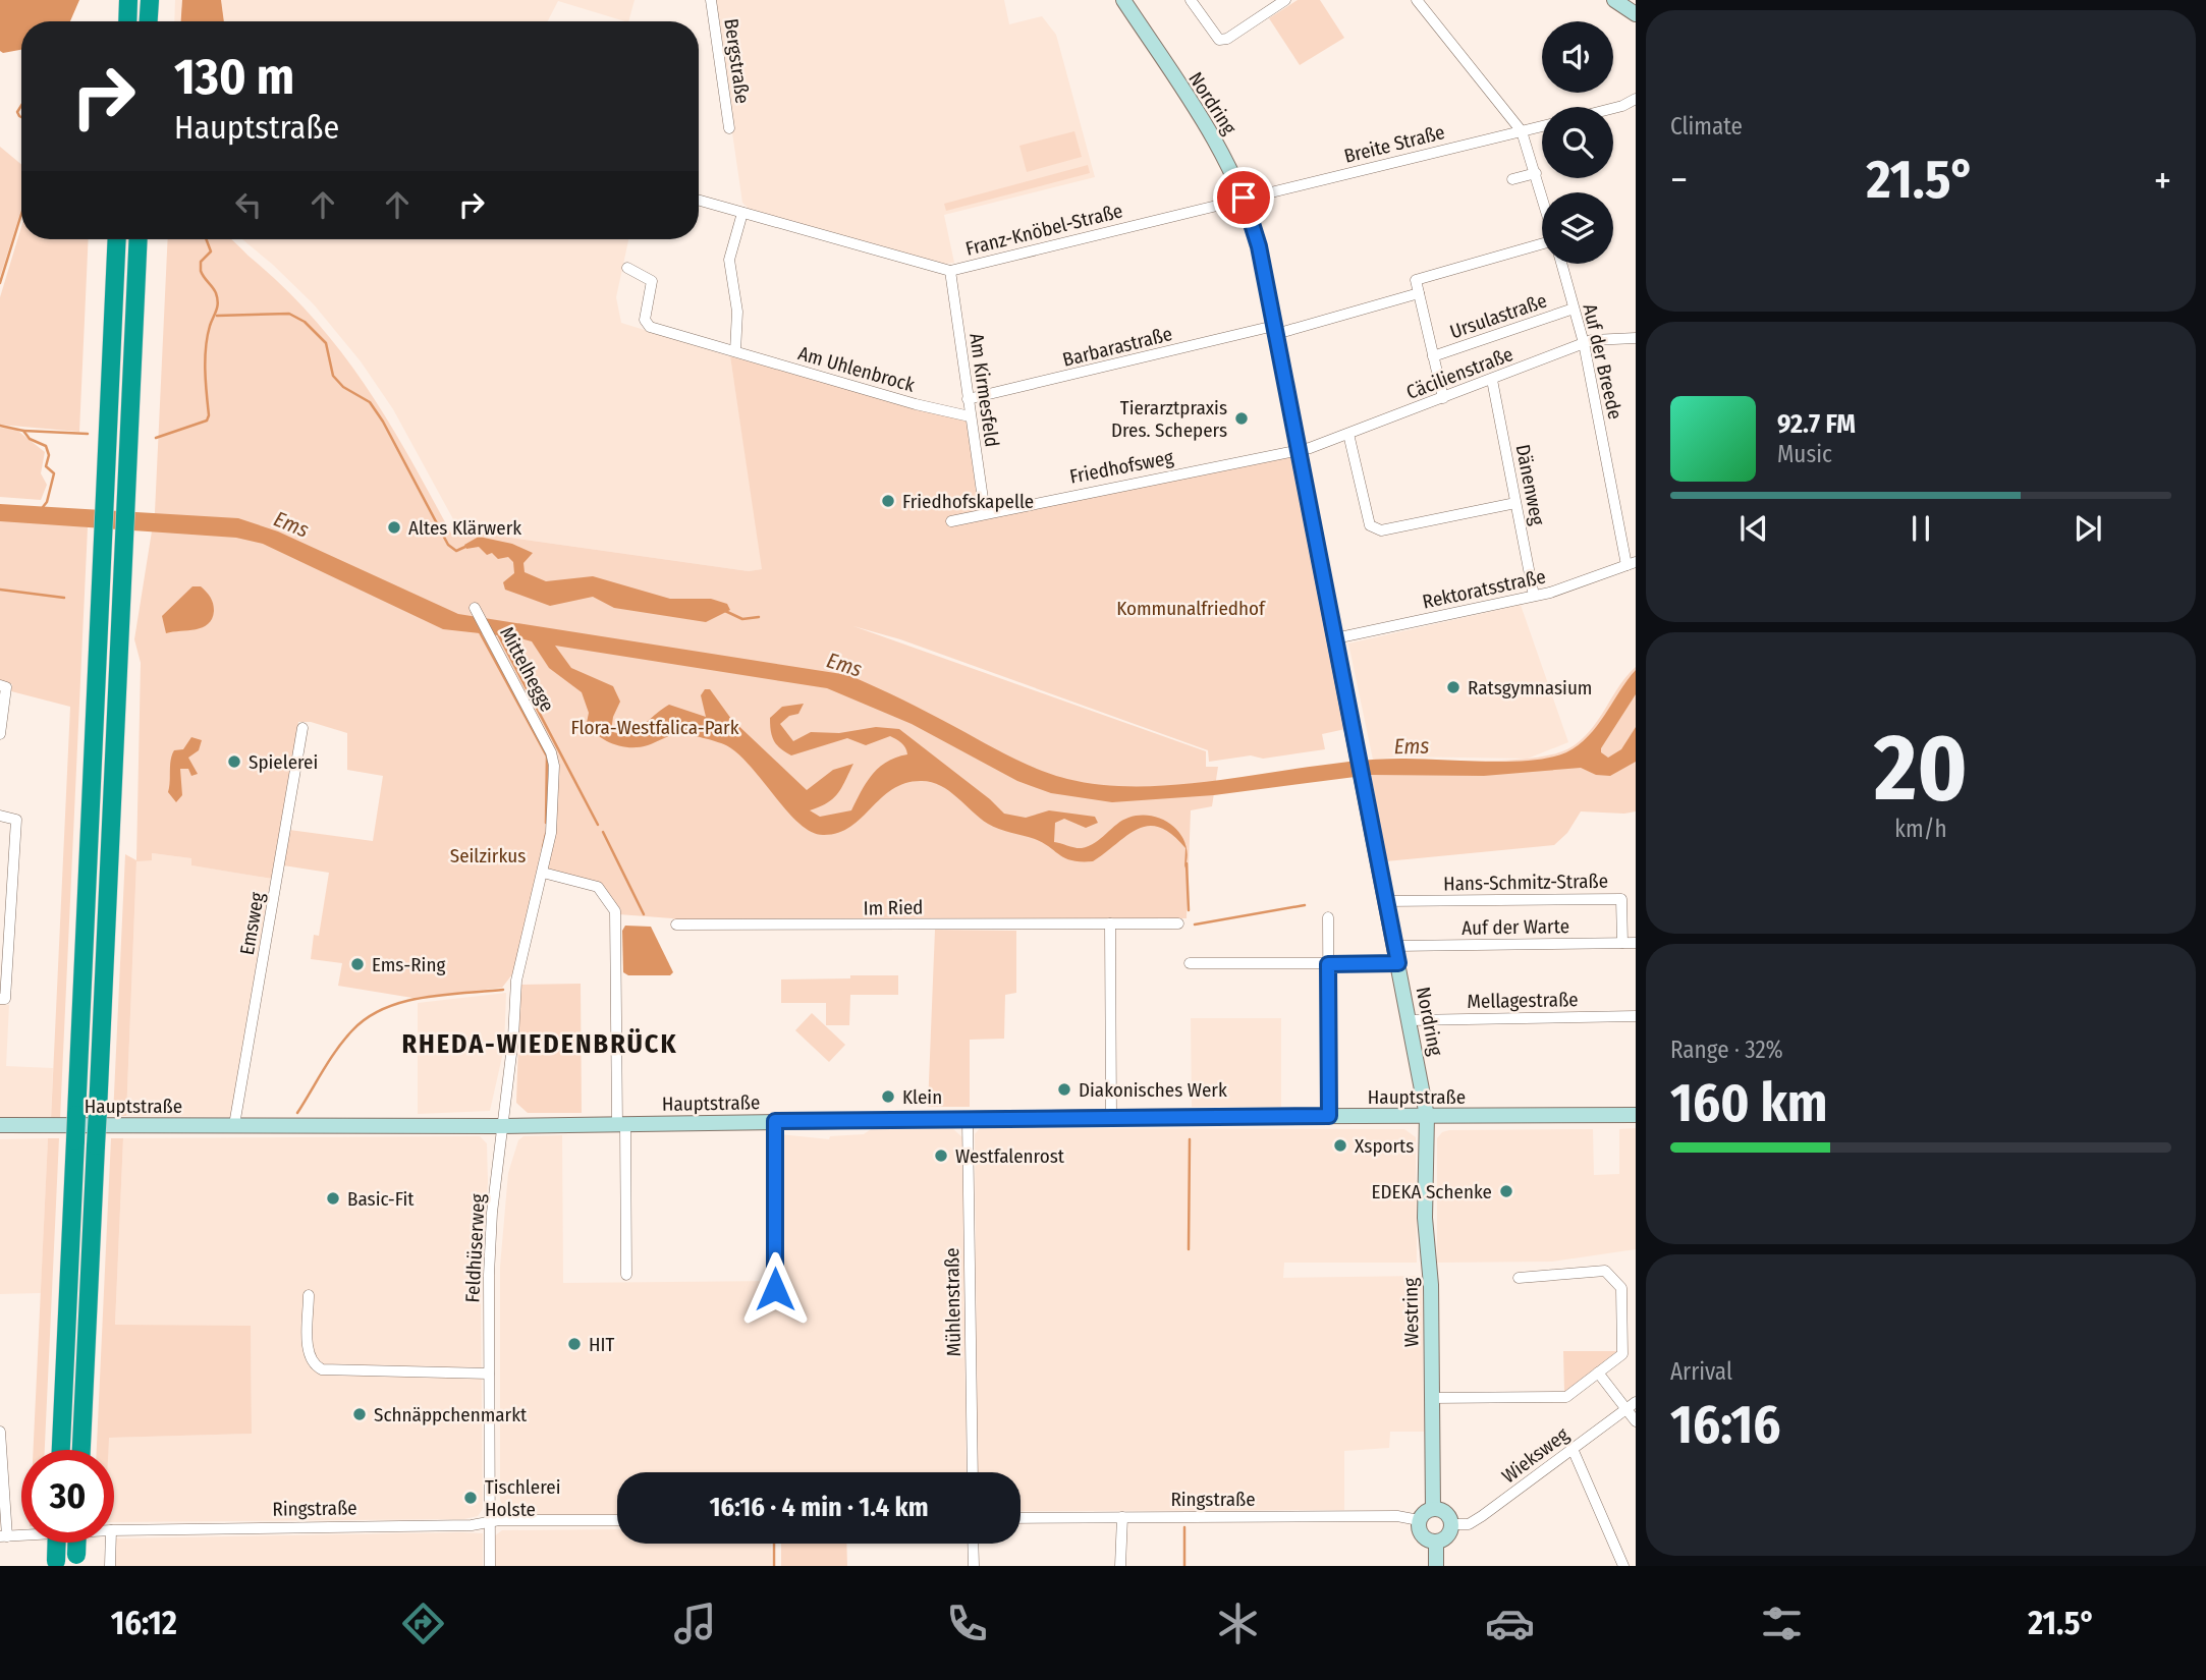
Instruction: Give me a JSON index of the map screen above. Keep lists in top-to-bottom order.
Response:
{
  "streets": {
    "main road": ["Nordring", "Hauptstraße", "Westring"],
    "street": [
      "Bergstraße",
      "Breite Straße",
      "Franz-Knöbel-Straße",
      "Ursulastraße",
      "Barbarastraße",
      "Auf der Breede",
      "Am Uhlenbrock",
      "Cäcilienstraße",
      "Am Kirmesfeld",
      "Friedhofsweg",
      "Dänenweg",
      "Rektoratsstraße",
      "Mittelhegge",
      "Hans-Schmitz-Straße",
      "Im Ried",
      "Emsweg",
      "Auf der Warte",
      "Mellagestraße",
      "Feldhüserweg",
      "Mühlenstraße",
      "Wieksweg",
      "Ringstraße"
    ]
  },
  "crossings": [
    ["Nordring", "Breite Straße"],
    ["Nordring", "Franz-Knöbel-Straße"],
    ["Nordring", "Barbarastraße"],
    ["Nordring", "Cäcilienstraße"],
    ["Nordring", "Friedhofsweg"],
    ["Nordring", "Rektoratsstraße"],
    ["Nordring", "Hans-Schmitz-Straße"],
    ["Nordring", "Auf der Warte"],
    ["Nordring", "Mellagestraße"],
    ["Nordring", "Hauptstraße"],
    ["Nordring", "Westring"],
    ["Breite Straße", "Franz-Knöbel-Straße"],
    ["Franz-Knöbel-Straße", "Am Kirmesfeld"],
    ["Ursulastraße", "Barbarastraße"],
    ["Ursulastraße", "Auf der Breede"],
    ["Ursulastraße", "Cäcilienstraße"],
    ["Barbarastraße", "Am Kirmesfeld"],
    ["Auf der Breede", "Cäcilienstraße"],
    ["Auf der Breede", "Rektoratsstraße"],
    ["Am Uhlenbrock", "Am Kirmesfeld"],
    ["Cäcilienstraße", "Friedhofsweg"],
    ["Cäcilienstraße", "Dänenweg"],
    ["Am Kirmesfeld", "Friedhofsweg"],
    ["Dänenweg", "Rektoratsstraße"],
    ["Mittelhegge", "Hauptstraße"],
    ["Mittelhegge", "Feldhüserweg"],
    ["Hans-Schmitz-Straße", "Auf der Warte"],
    ["Emsweg", "Hauptstraße"],
    ["Hauptstraße", "Feldhüserweg"],
    ["Hauptstraße", "Mühlenstraße"],
    ["Hauptstraße", "Westring"],
    ["Feldhüserweg", "Ringstraße"],
    ["Westring", "Wieksweg"],
    ["Westring", "Ringstraße"],
    ["Wieksweg", "Ringstraße"]
  ],
  "districts": ["RHEDA-WIEDENBRÜCK"],
  "water": ["Ems"],
  "parks": ["Kommunalfriedhof", "Flora-Westfalica-Park", "Seilzirkus"],
  "places": [
    "Tierarztpraxis Dres. Schepers",
    "Friedhofskapelle",
    "Altes Klärwerk",
    "Ratsgymnasium",
    "Spielerei",
    "Ems-Ring",
    "Diakonisches Werk",
    "Klein",
    "Xsports",
    "Westfalenrost",
    "EDEKA Schenke",
    "Basic-Fit",
    "HIT",
    "Schnäppchenmarkt",
    "Tischlerei Holste"
  ],
  "page": {
    "tile": [
      "Climate",
      ["20", "km/h"],
      ["Range · 32%", "160 km"],
      ["Arrival", "16:16"]
    ],
    "turn": ["130 m", "Hauptstraße"],
    "heat": ["−", "21.5°", "+"],
    "song": ["92.7 FM", "Music"],
    "limit": "30",
    "trip": "16:16 · 4 min · 1.4 km",
    "tabs": ["16:12", "21.5°"]
  }
}
